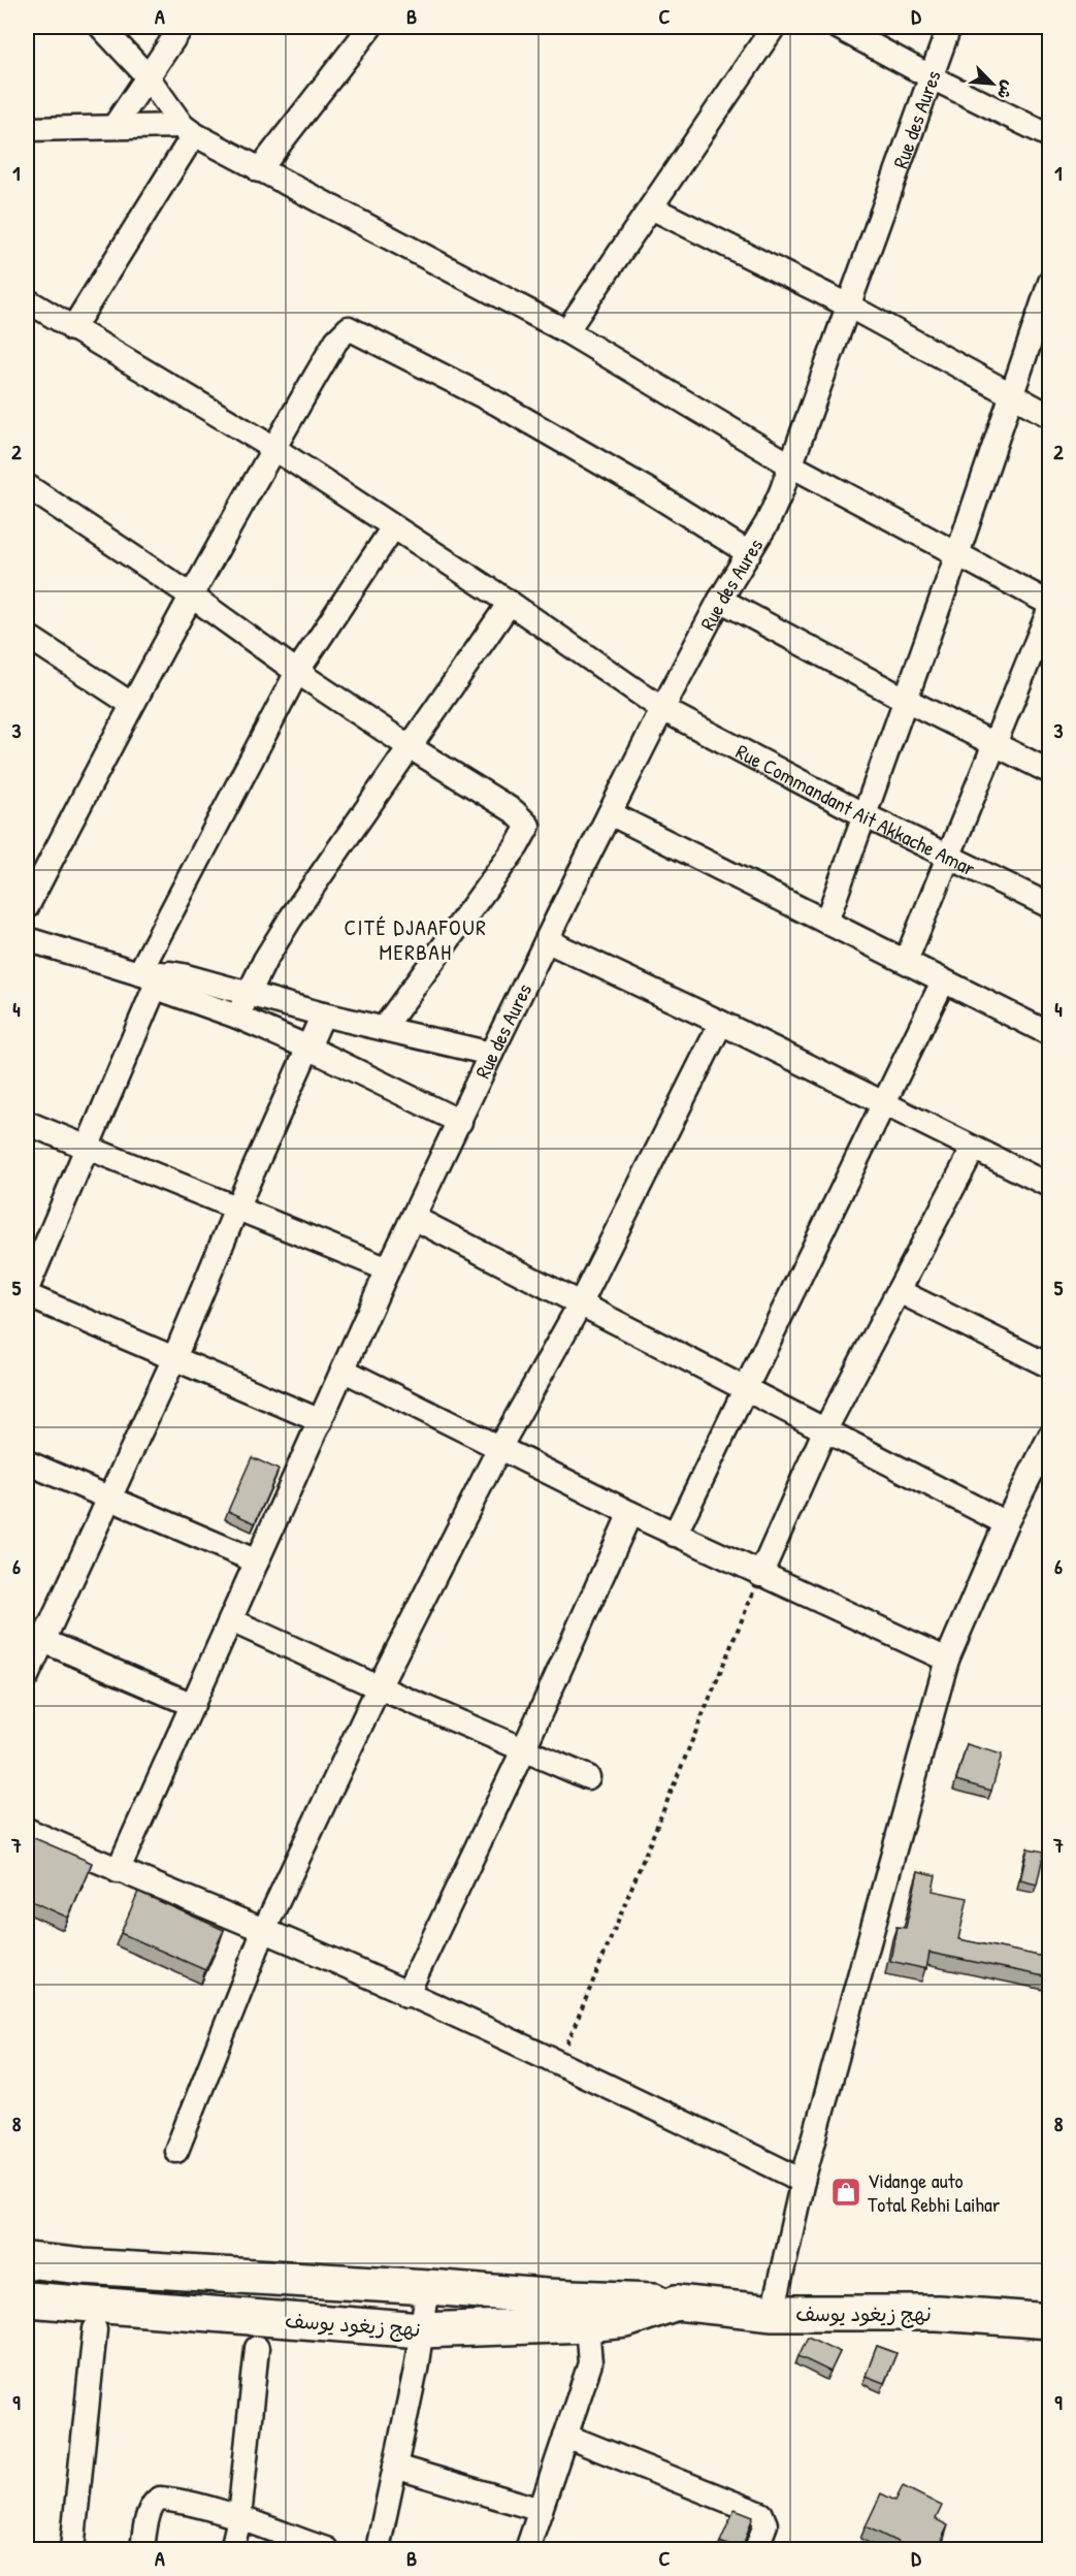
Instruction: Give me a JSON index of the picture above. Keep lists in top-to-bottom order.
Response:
{
  "streets": {
    "main road": ["نهج زيغود يوسف"],
    "street": ["Rue des Aures", "Rue Commandant Ait Akkache Amar"]
  },
  "crossings": [
    ["Rue des Aures", "Rue Commandant Ait Akkache Amar"]
  ],
  "districts": ["CITÉ DJAAFOUR MERBAH"],
  "places": {
    "shop": ["Vidange auto Total Rebhi Laihar"]
  },
  "north": "bottom right",
  "grid": {
    "columns": [
      "A",
      "B",
      "C",
      "D"
    ],
    "rows": [
      "1",
      "2",
      "3",
      "4",
      "5",
      "6",
      "7",
      "8",
      "9"
    ]
  }
}
